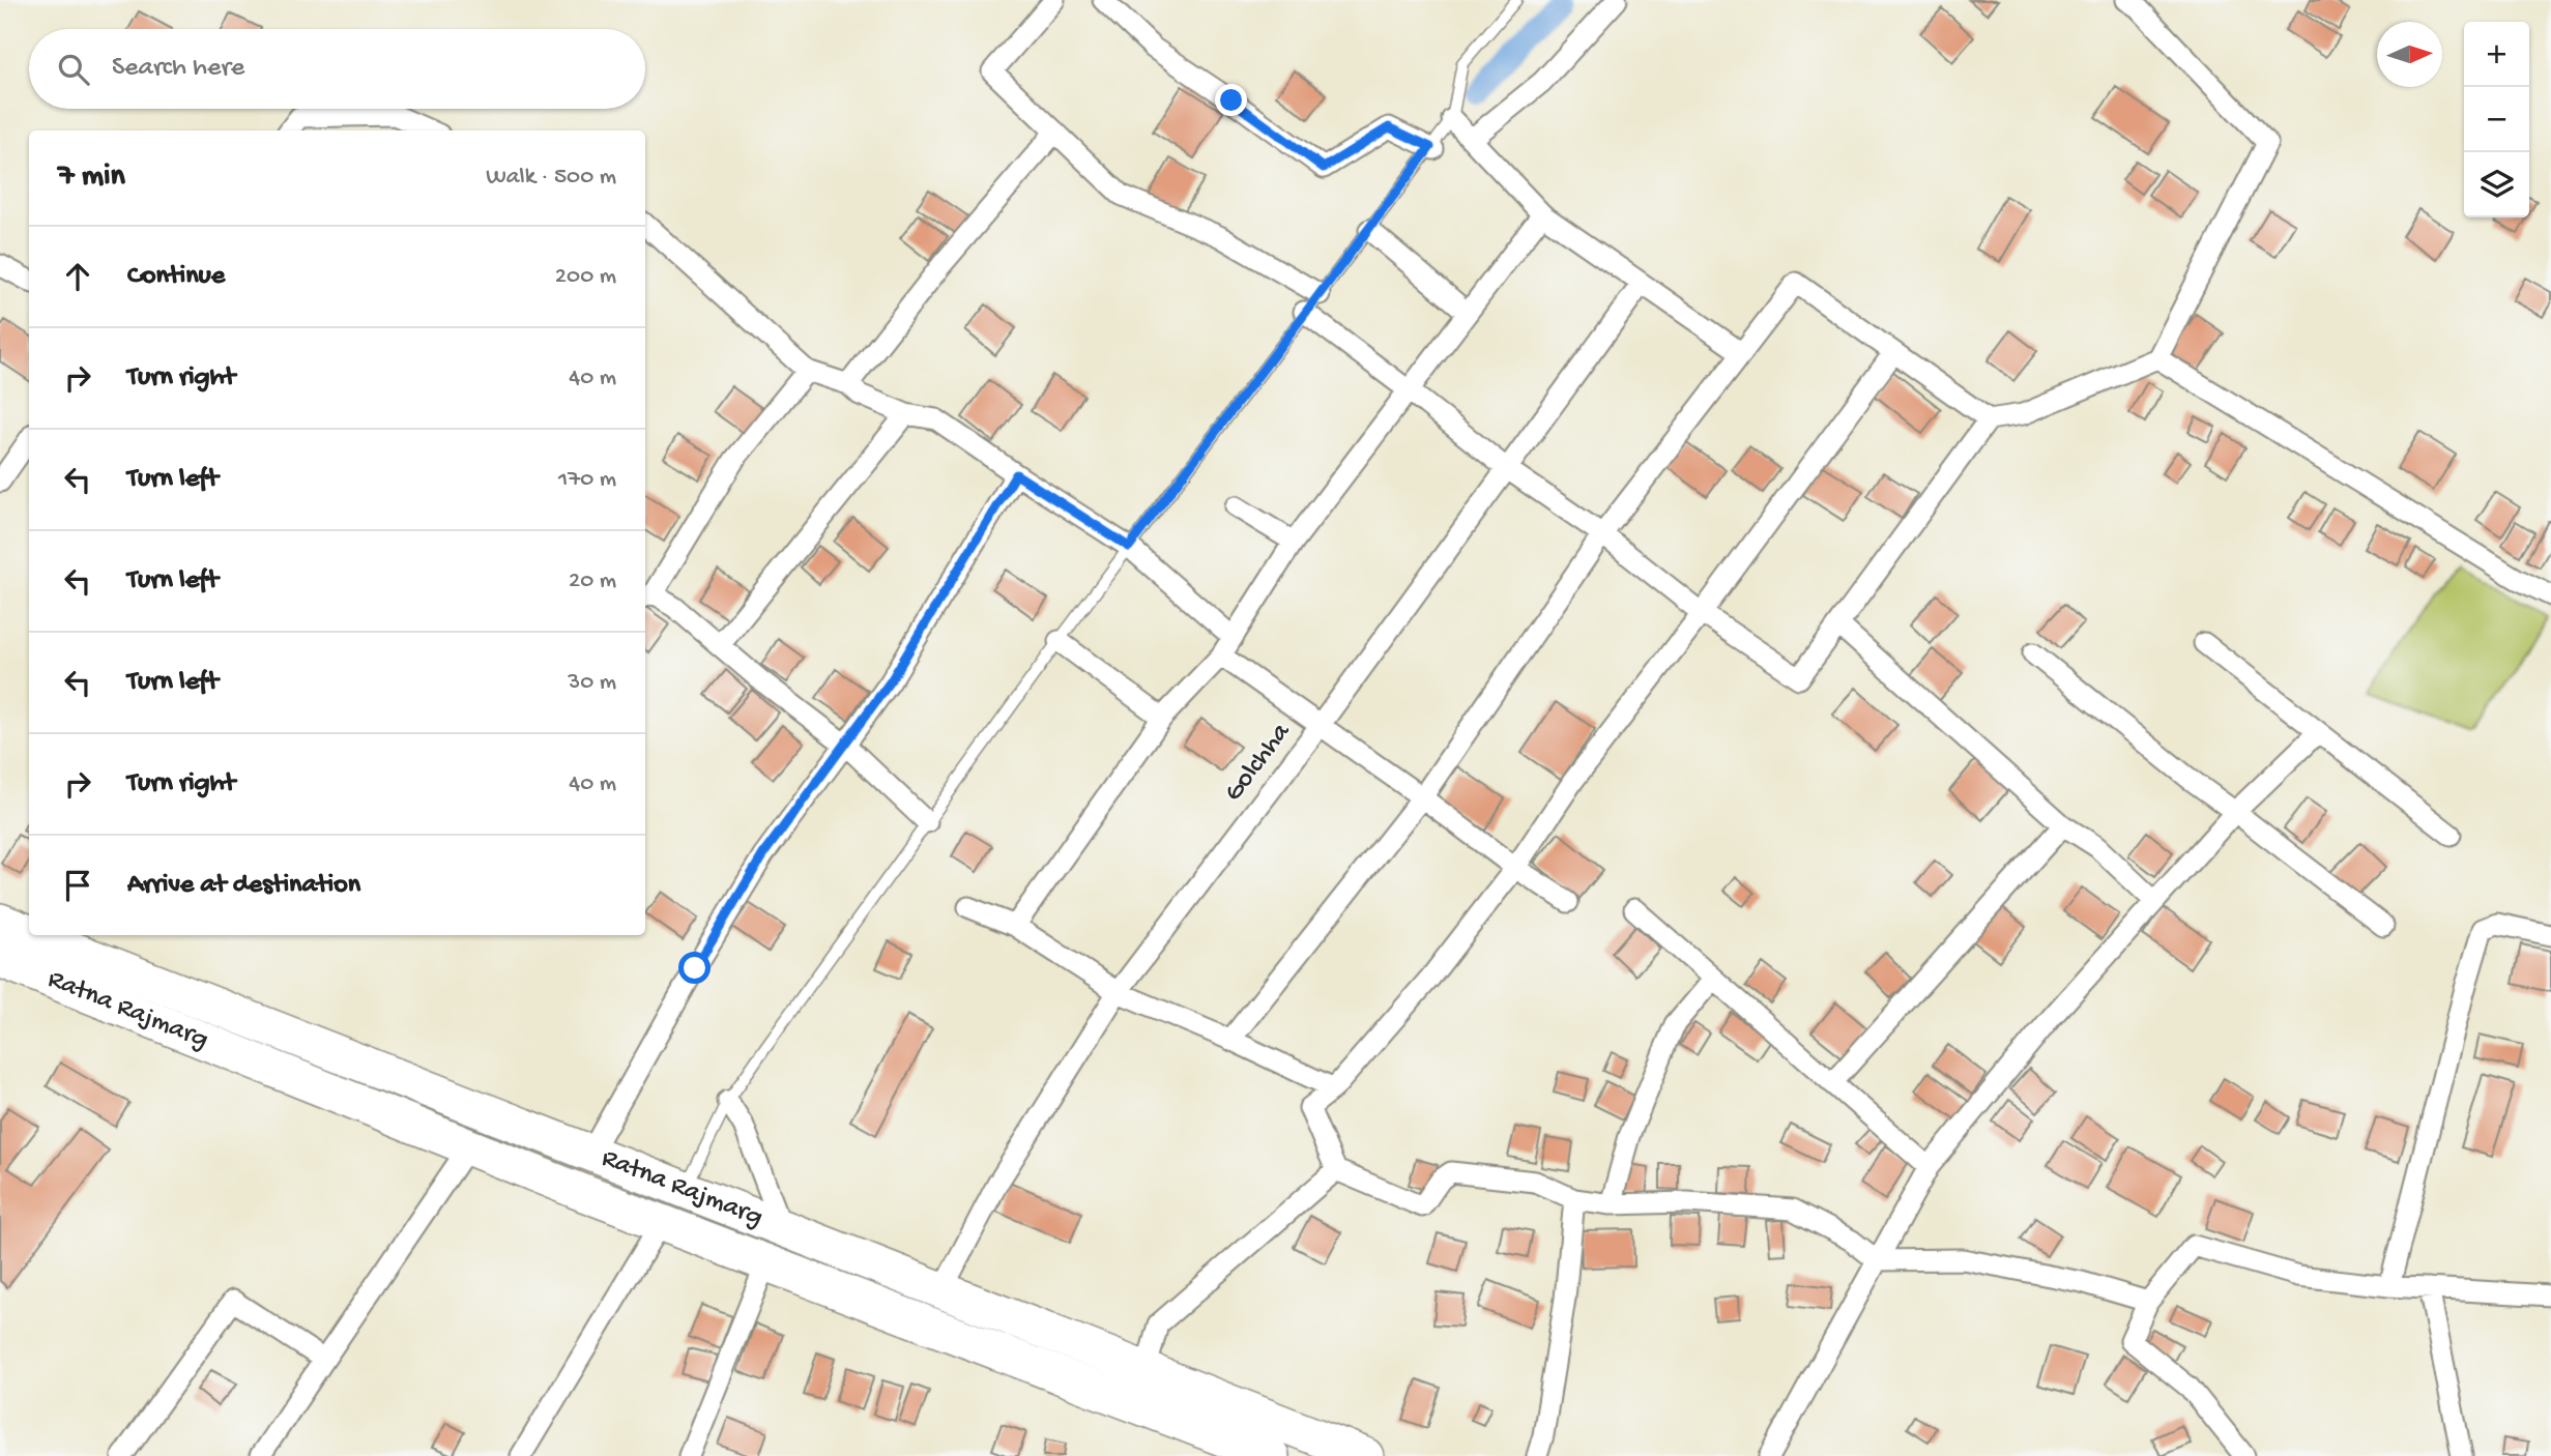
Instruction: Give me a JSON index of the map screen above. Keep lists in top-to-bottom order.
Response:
{
  "streets": {
    "highway": ["Ratna Rajmarg"],
    "street": ["Golchha"]
  },
  "crossings": [
    ["Golchha", "Ratna Rajmarg"]
  ],
  "north": "right",
  "page": {
    "map_buttons": ["+", "−"],
    "search": "Search here",
    "heading": ["7 min", "Walk · 500 m"],
    "list": [
      ["Continue", "200 m"],
      ["Turn right", "40 m"],
      ["Turn left", "170 m"],
      ["Turn left", "20 m"],
      ["Turn left", "30 m"],
      ["Turn right", "40 m"],
      "Arrive at destination"
    ]
  }
}
